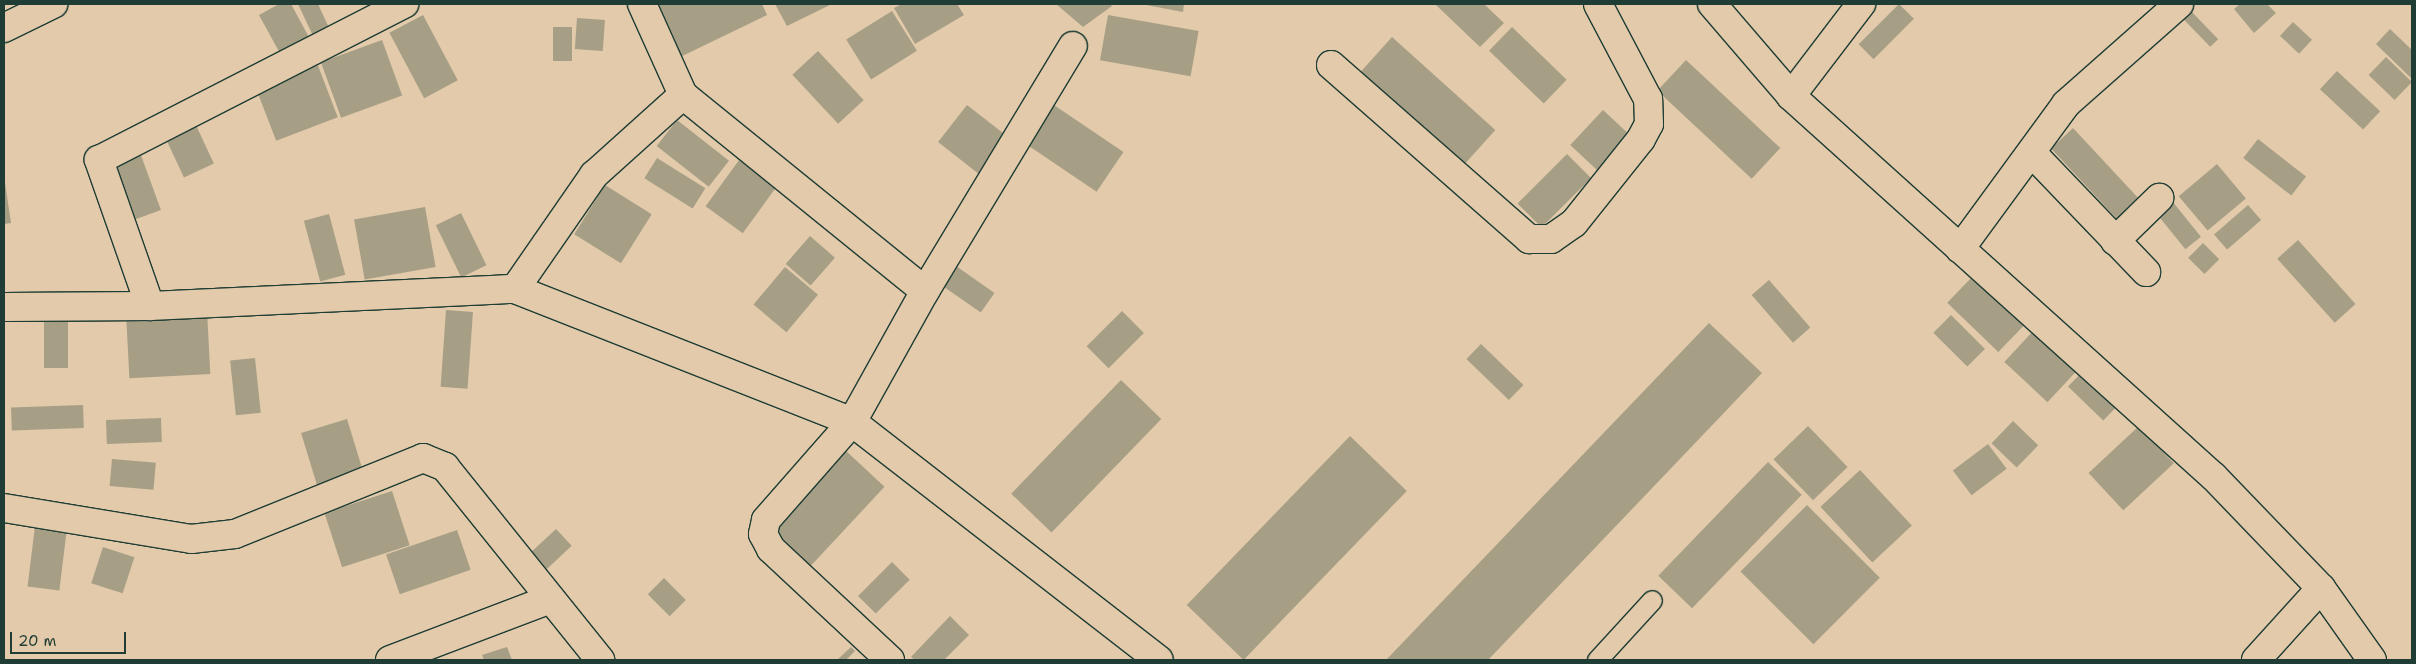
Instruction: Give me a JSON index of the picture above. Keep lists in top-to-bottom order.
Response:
{
  "scale_bar": "20 m"
}
